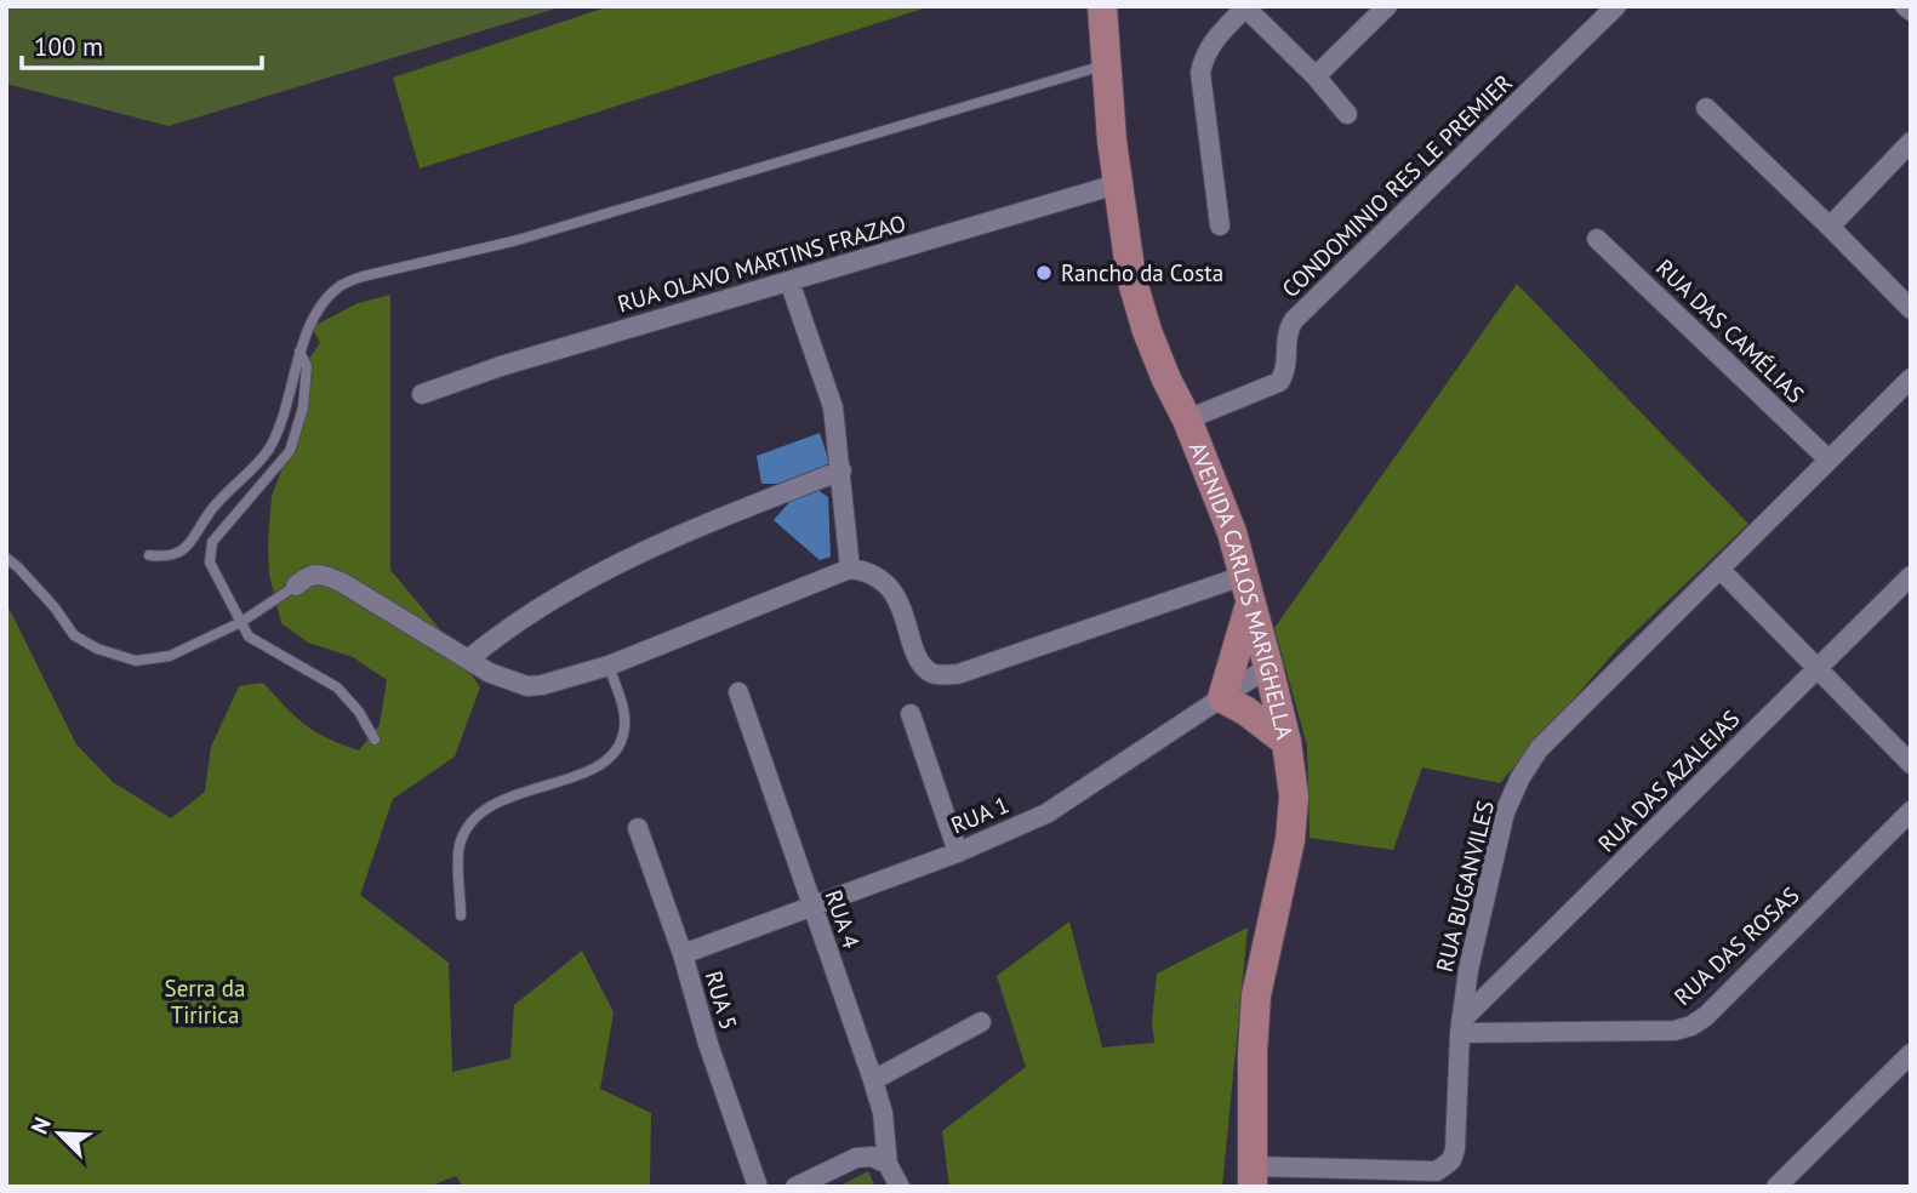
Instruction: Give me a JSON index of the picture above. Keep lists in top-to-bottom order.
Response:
{
  "streets": {
    "main road": ["AVENIDA CARLOS MARIGHELLA"],
    "street": [
      "CONDOMINIO RES LE PREMIER",
      "RUA OLAVO MARTINS FRAZAO",
      "RUA DAS CAMÉLIAS",
      "RUA DAS AZALEIAS",
      "RUA 1",
      "RUA BUGANVILES",
      "RUA 4",
      "RUA DAS ROSAS",
      "RUA 5"
    ]
  },
  "crossings": [
    ["CONDOMINIO RES LE PREMIER", "AVENIDA CARLOS MARIGHELLA"],
    ["RUA OLAVO MARTINS FRAZAO", "AVENIDA CARLOS MARIGHELLA"],
    ["RUA DAS CAMÉLIAS", "RUA BUGANVILES"],
    ["AVENIDA CARLOS MARIGHELLA", "RUA 1"],
    ["AVENIDA CARLOS MARIGHELLA", "RUA BUGANVILES"],
    ["RUA DAS AZALEIAS", "RUA BUGANVILES"],
    ["RUA DAS AZALEIAS", "RUA DAS ROSAS"],
    ["RUA 1", "RUA 4"],
    ["RUA 1", "RUA 5"],
    ["RUA BUGANVILES", "RUA DAS ROSAS"]
  ],
  "parks": ["Serra da Tiririca"],
  "places": ["Rancho da Costa"],
  "scale_bar": "100 m",
  "north": "top left"
}
